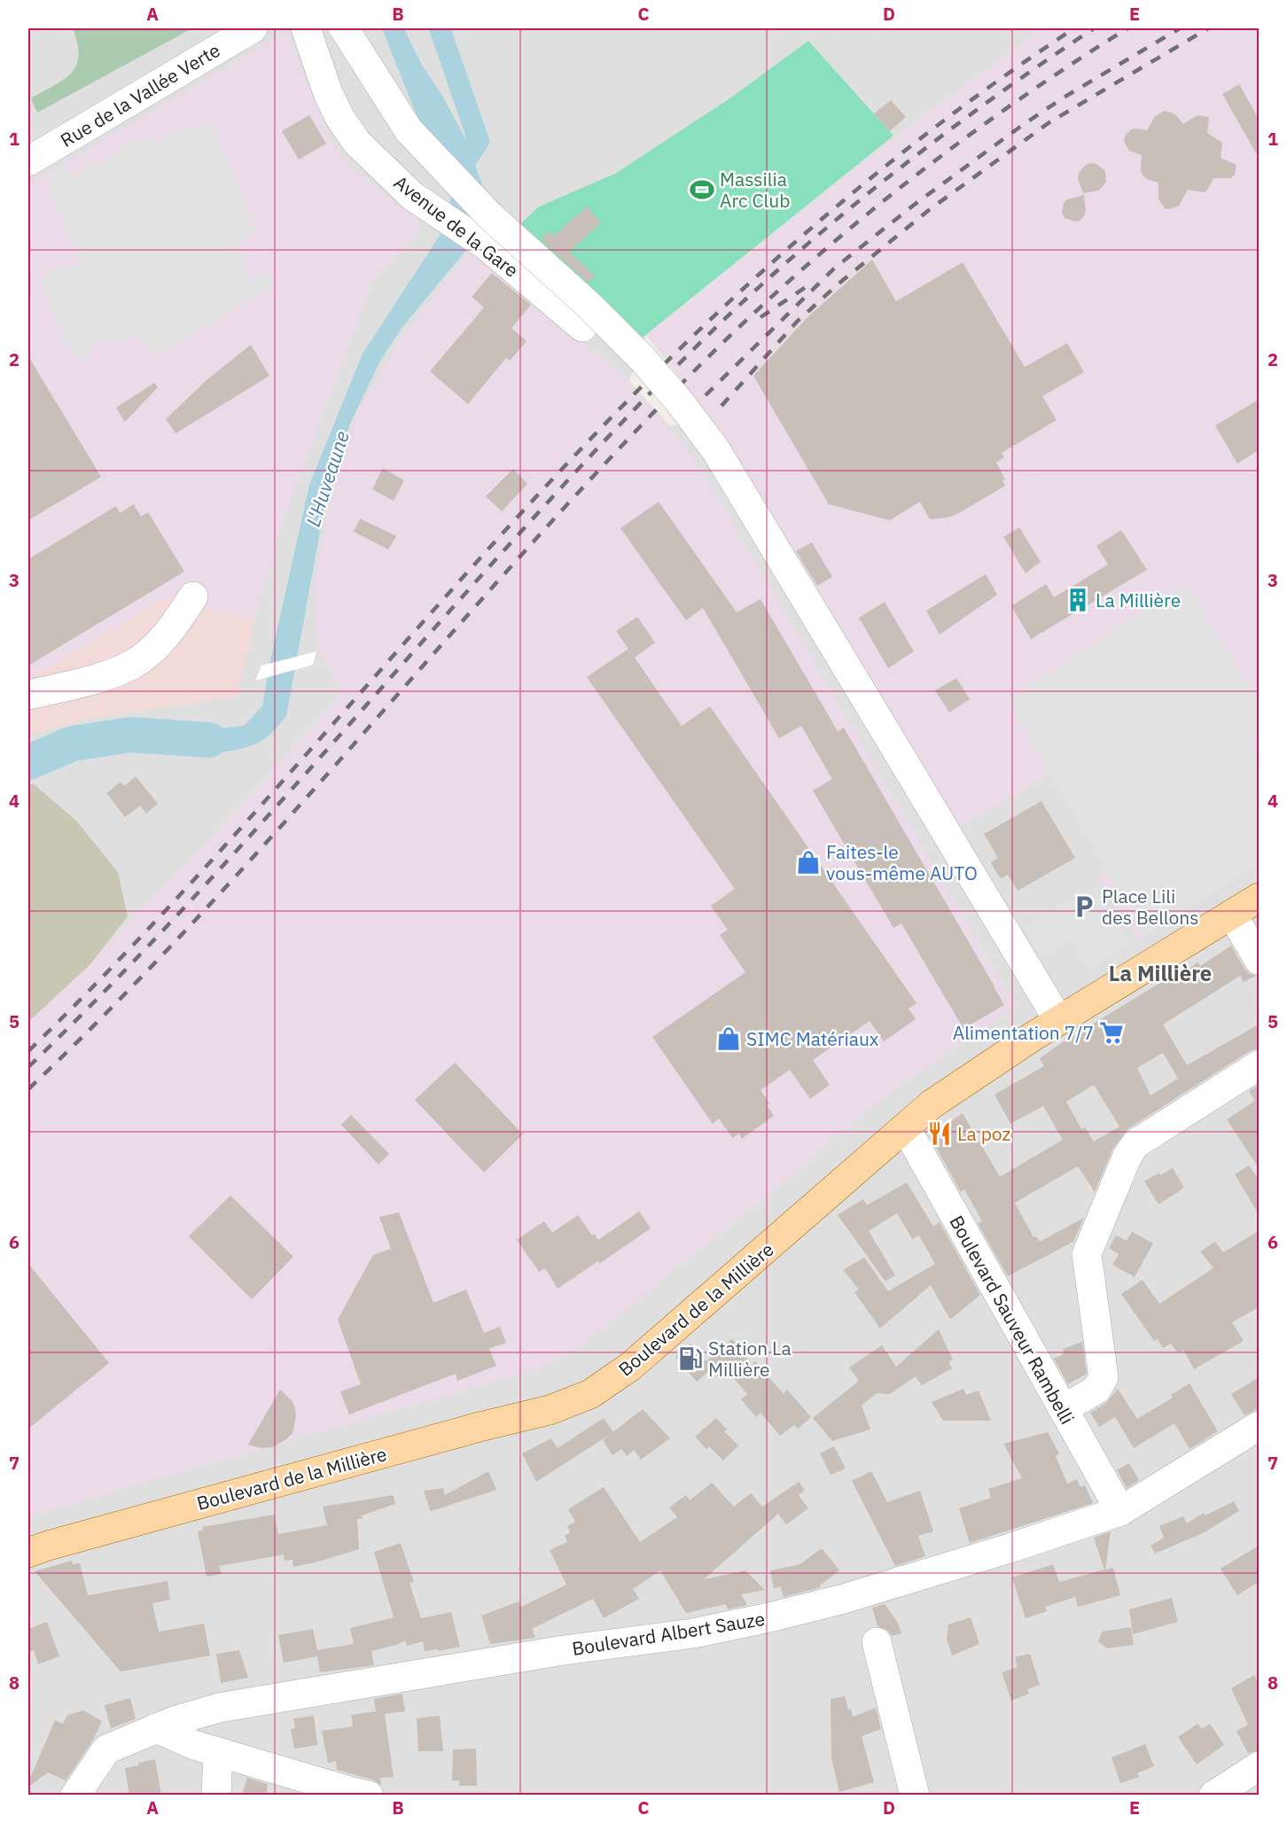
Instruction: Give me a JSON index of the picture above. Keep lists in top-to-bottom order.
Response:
{
  "streets": {
    "main road": ["Boulevard de la Millière"],
    "street": [
      "Rue de la Vallée Verte",
      "Avenue de la Gare",
      "Boulevard Sauveur Rambelli",
      "Boulevard Albert Sauze"
    ]
  },
  "crossings": [
    ["Boulevard de la Millière", "Boulevard Sauveur Rambelli"],
    ["Boulevard Sauveur Rambelli", "Boulevard Albert Sauze"]
  ],
  "districts": ["La Millière"],
  "water": ["L'Huveaune"],
  "places": {
    "sports": ["Massilia Arc Club"],
    "building": ["La Millière"],
    "shop": ["Faites-le vous-même AUTO", "SIMC Matériaux"],
    "parking": ["Place Lili des Bellons"],
    "supermarket": ["Alimentation 7/7"],
    "restaurant": ["La poz"],
    "fuel station": ["Station La Millière"]
  },
  "grid": {
    "columns": [
      "A",
      "B",
      "C",
      "D",
      "E"
    ],
    "rows": [
      "1",
      "2",
      "3",
      "4",
      "5",
      "6",
      "7",
      "8"
    ]
  }
}
